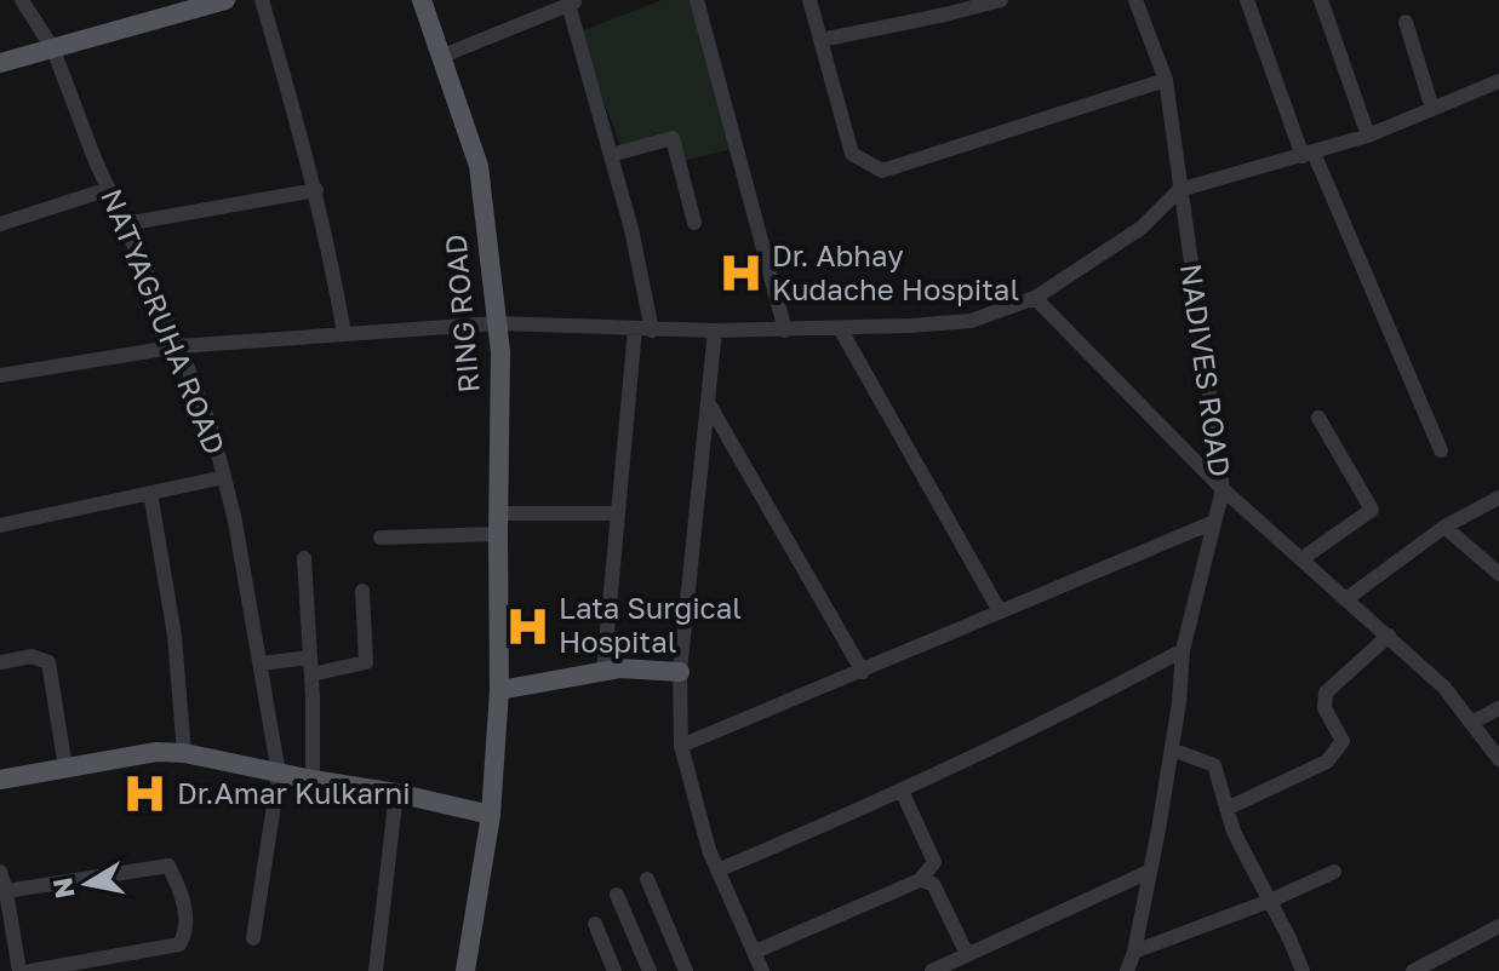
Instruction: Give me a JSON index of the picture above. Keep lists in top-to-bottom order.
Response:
{
  "streets": {
    "main road": ["RING ROAD"],
    "street": ["NATYAGRUHA ROAD", "NADIVES ROAD"]
  },
  "places": {
    "hospital": ["Dr. Abhay Kudache Hospital", "Lata Surgical Hospital", "Dr.Amar Kulkarni"]
  },
  "north": "left"
}
